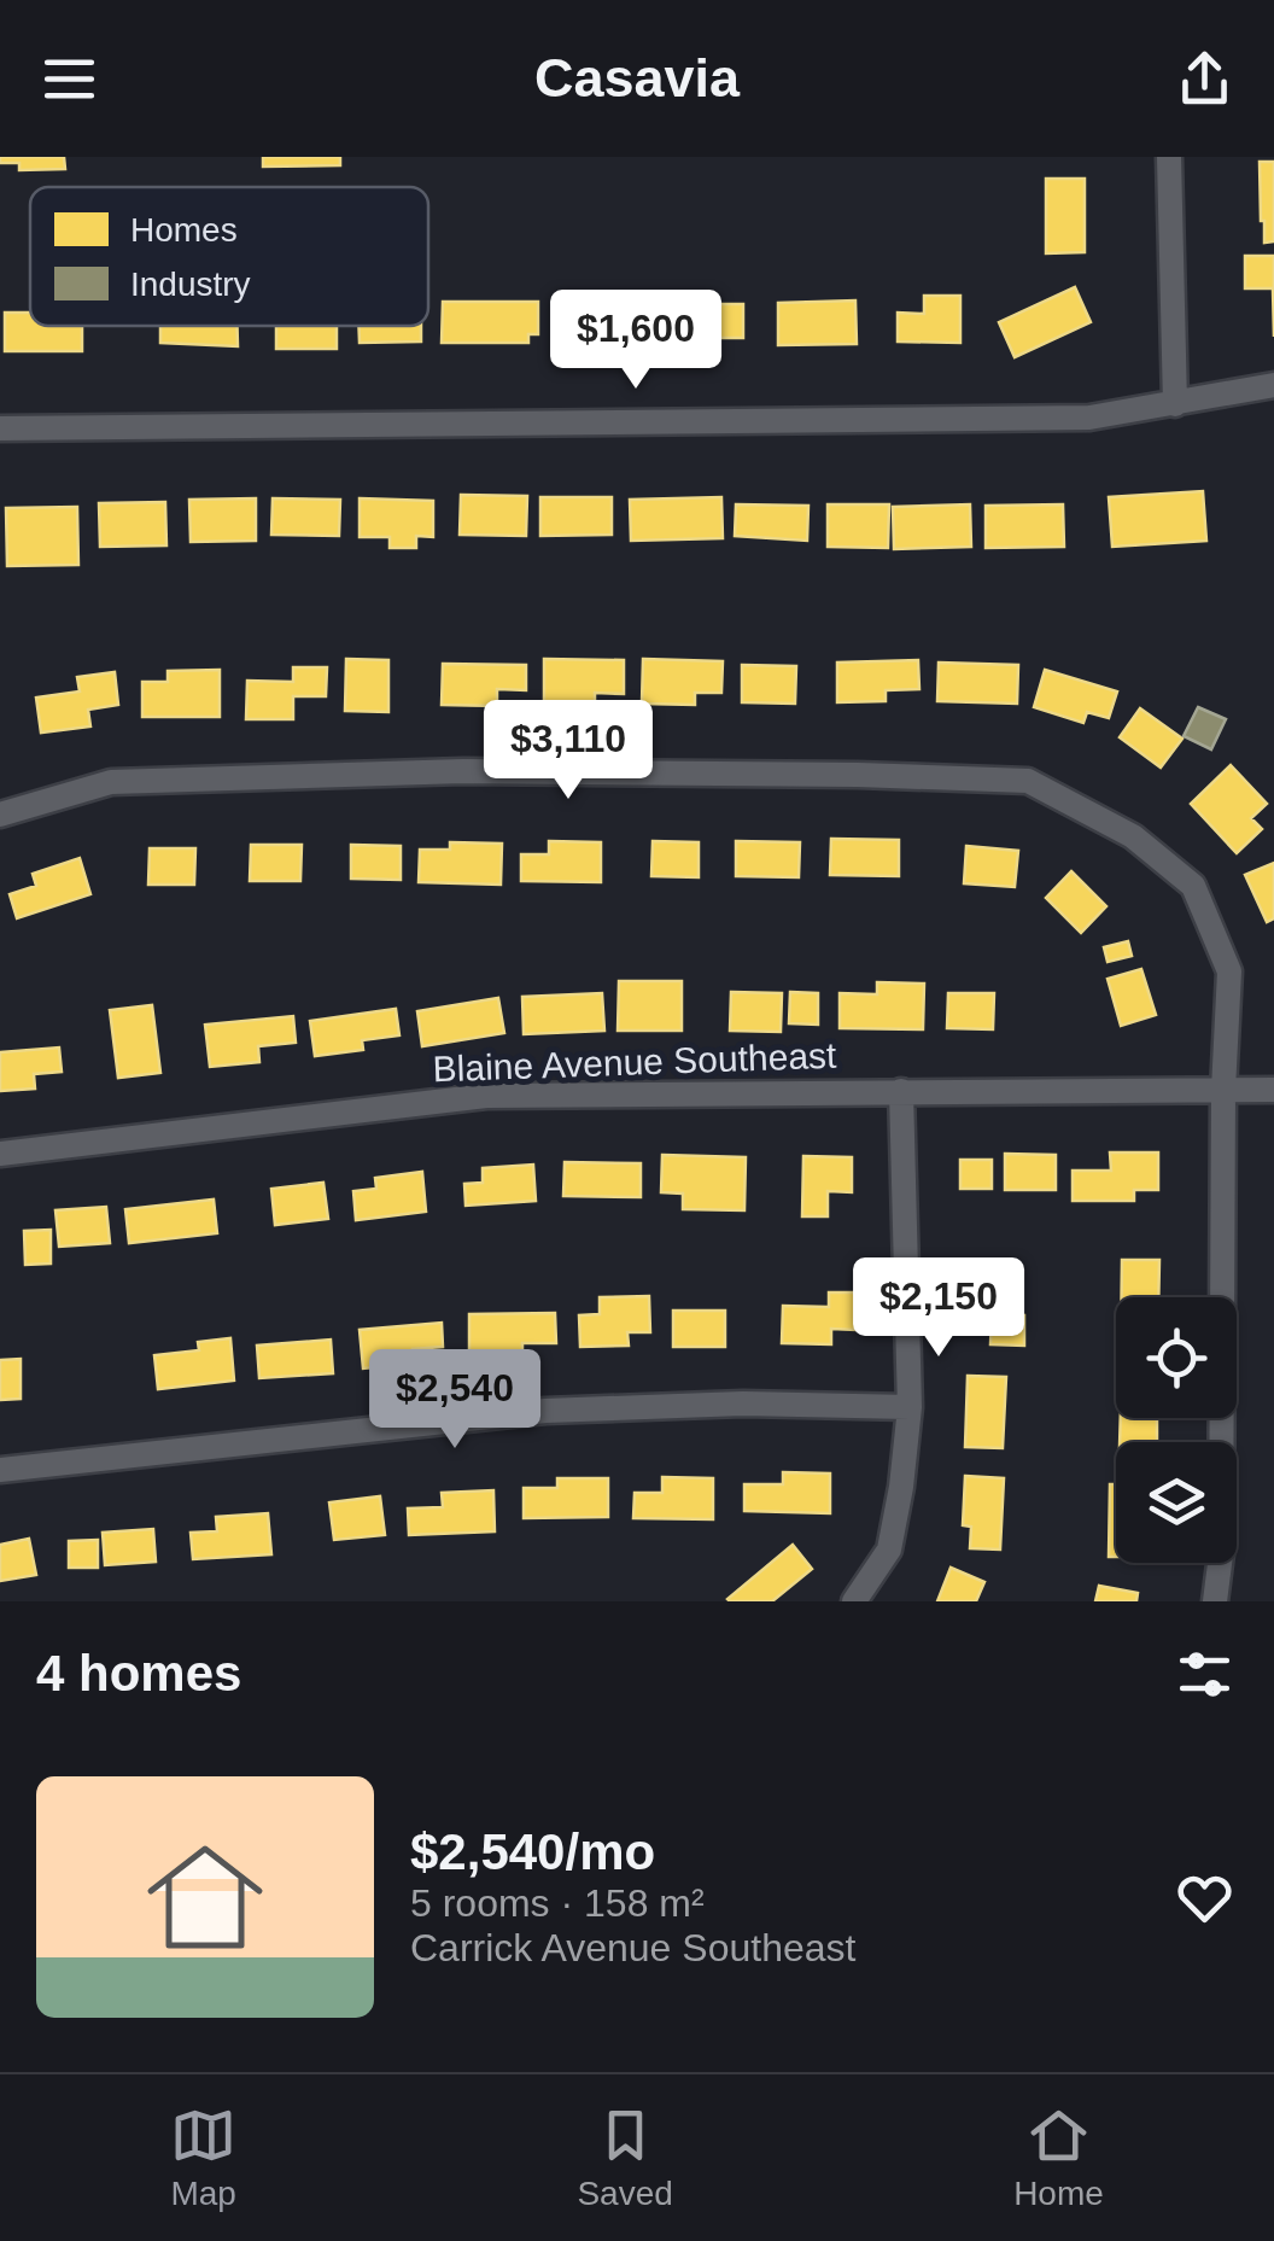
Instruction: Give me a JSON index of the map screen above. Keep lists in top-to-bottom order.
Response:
{
  "streets": {
    "street": ["Blaine Avenue Southeast"]
  },
  "legend": ["Homes", "Industry"],
  "page": {
    "header": "Casavia",
    "price": [
      "$1,600",
      "$3,110",
      "$2,150",
      "$2,540"
    ],
    "heading": "4 homes",
    "list": [
      {
        "name": "$2,540/mo",
        "note": "5 rooms · 158 m² · Carrick Avenue Southeast"
      }
    ],
    "tabs": ["Map", "Saved", "Home"]
  }
}
